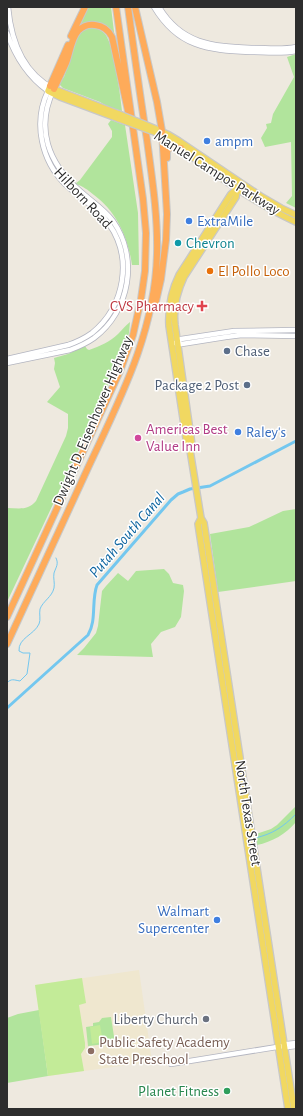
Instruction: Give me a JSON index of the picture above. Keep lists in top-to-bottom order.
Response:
{
  "streets": {
    "highway": ["Dwight D. Eisenhower Highway"],
    "main road": ["Manuel Campos Parkway", "North Texas Street"],
    "street": ["Hilborn Road"]
  },
  "crossings": [
    ["Manuel Campos Parkway", "Hilborn Road"],
    ["Manuel Campos Parkway", "North Texas Street"]
  ],
  "water": ["Putah South Canal"],
  "places": {
    "other": [
      "ampm",
      "ExtraMile",
      "Chevron",
      "El Pollo Loco",
      "Chase",
      "Package 2 Post",
      "Raley's",
      "Americas Best Value Inn",
      "Walmart Supercenter",
      "Liberty Church",
      "Public Safety Academy State Preschool",
      "Planet Fitness"
    ],
    "health": ["CVS Pharmacy"]
  }
}
